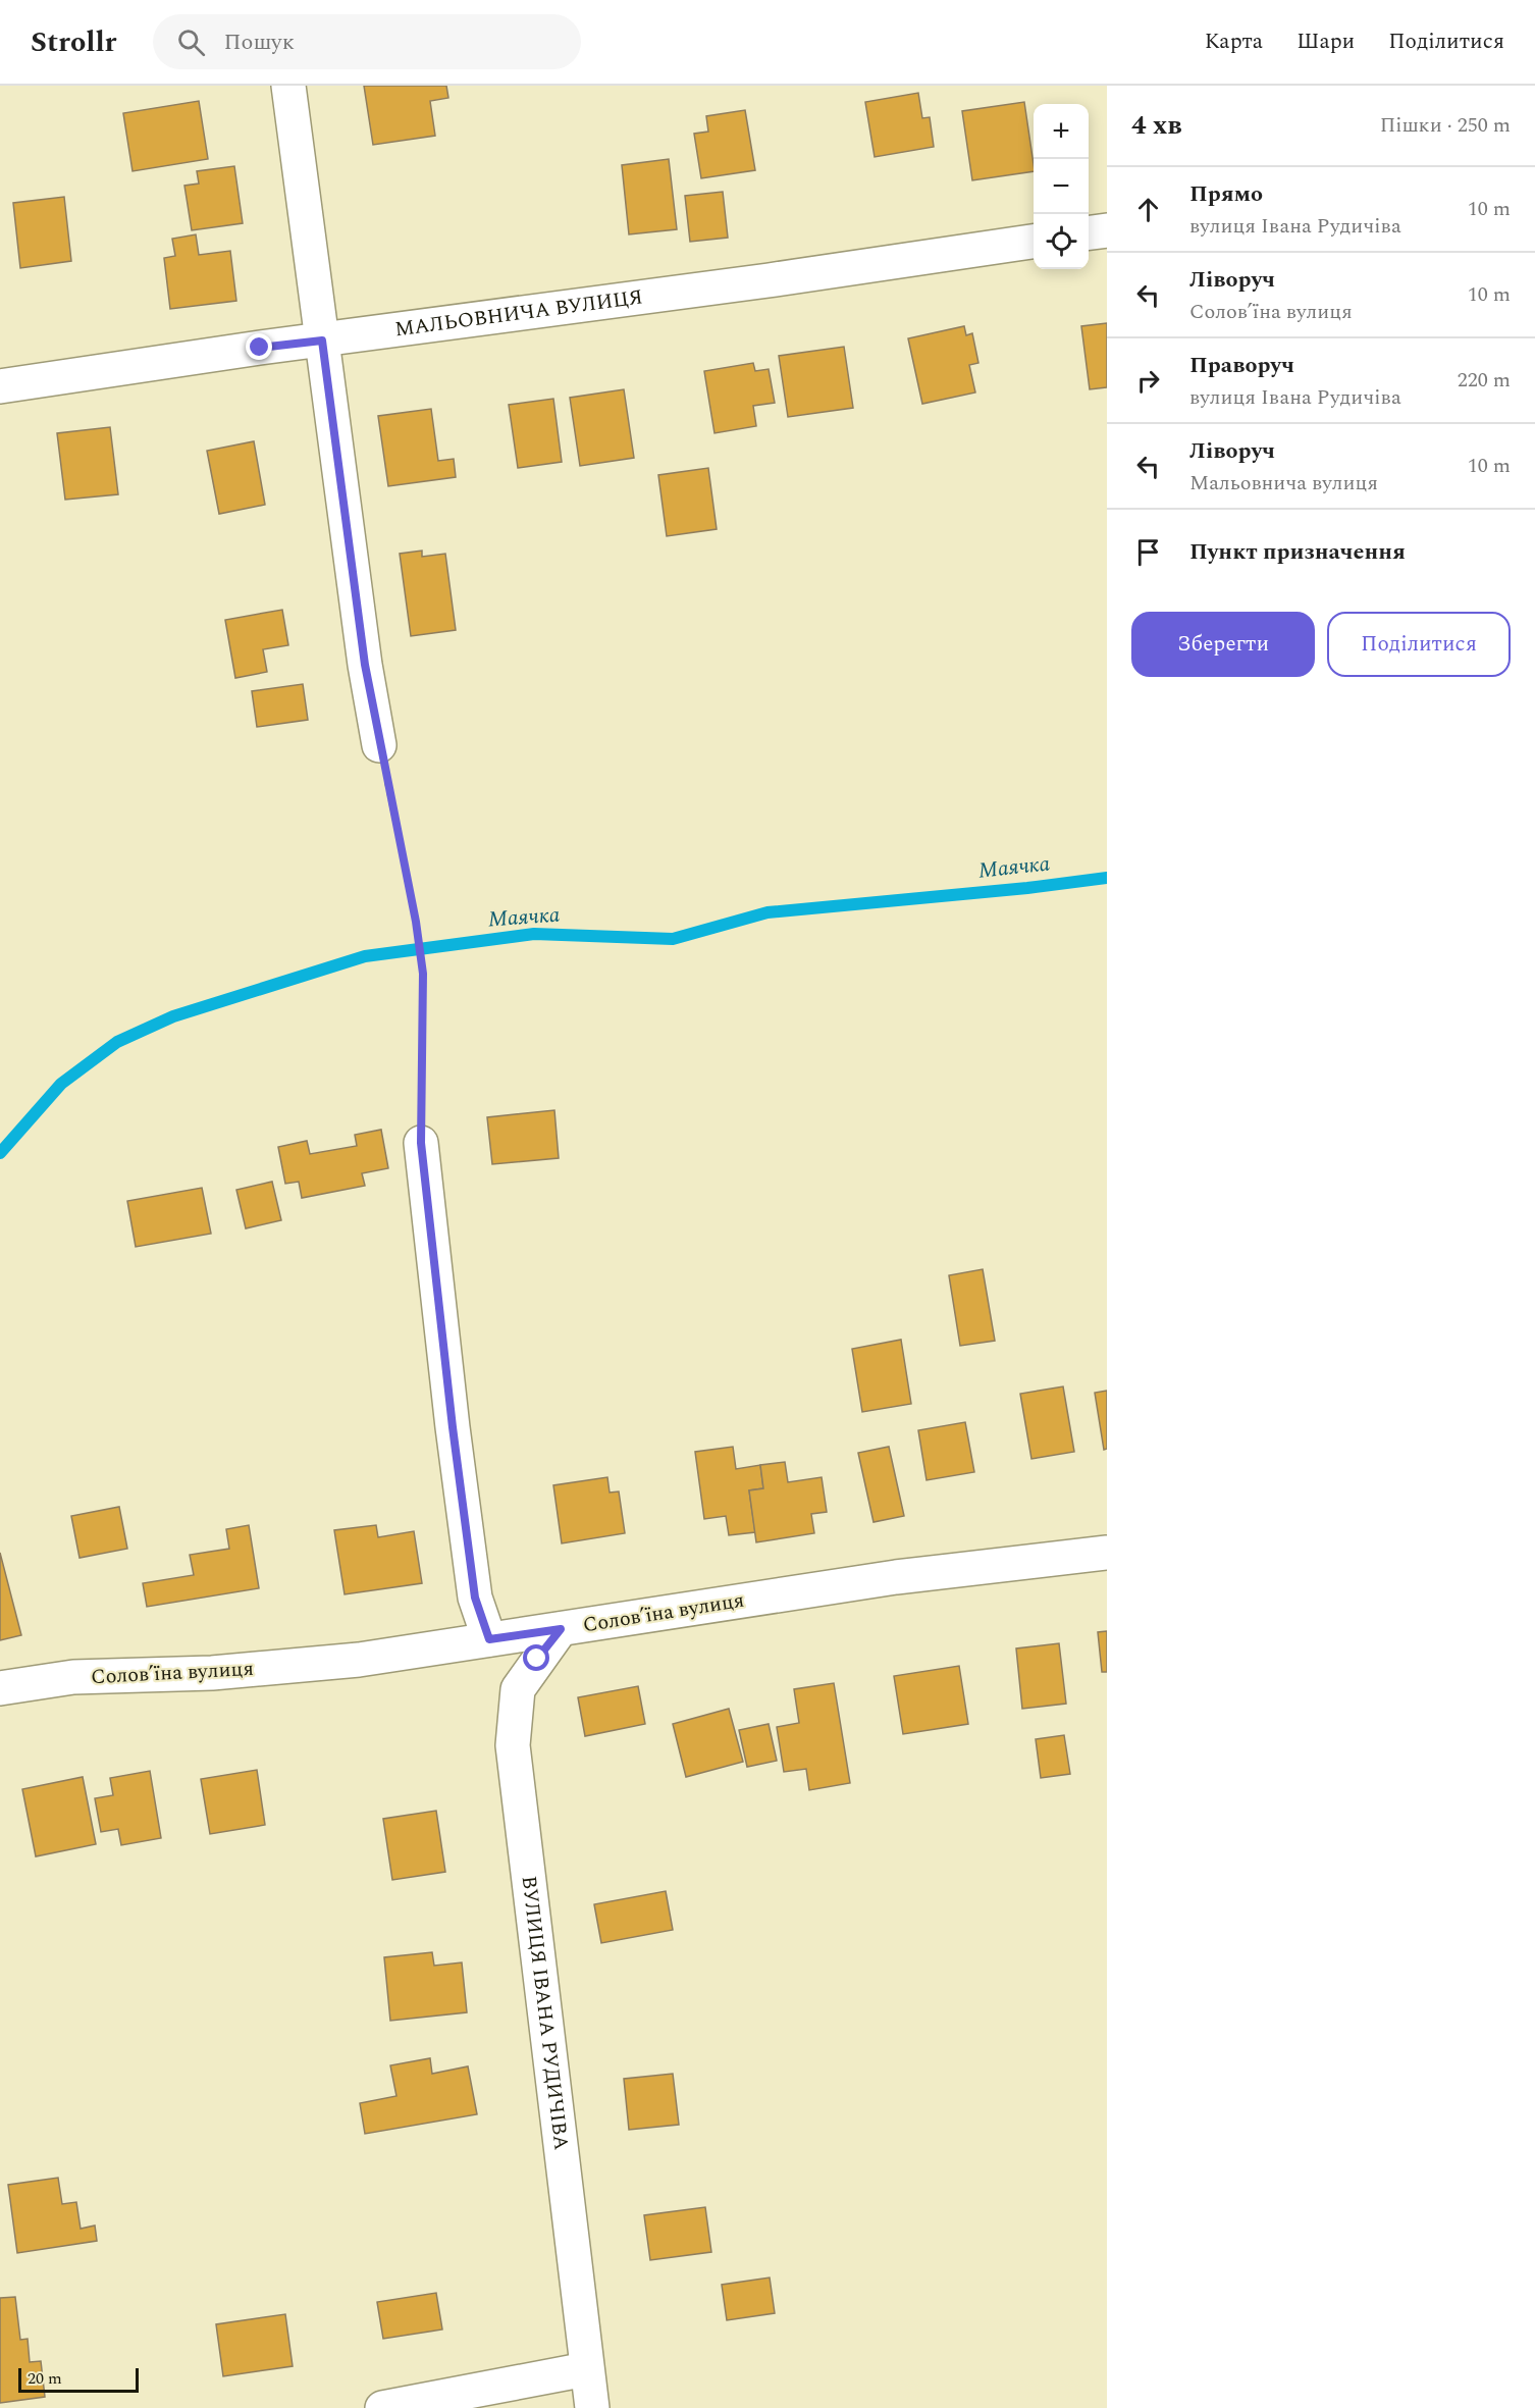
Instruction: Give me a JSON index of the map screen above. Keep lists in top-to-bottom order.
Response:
{
  "streets": {
    "street": ["МАЛЬОВНИЧА ВУЛИЦЯ", "Соловʼїна вулиця", "ВУЛИЦЯ ІВАНА РУДИЧІВА"]
  },
  "crossings": [
    ["Соловʼїна вулиця", "ВУЛИЦЯ ІВАНА РУДИЧІВА"]
  ],
  "water": ["Маячка"],
  "scale_bar": "20 m",
  "page": {
    "header": "Strollr",
    "search": "Пошук",
    "nav": ["Карта", "Шари", "Поділитися"],
    "heading": ["4 хв", "Пішки · 250 m"],
    "map_buttons": ["+", "−"],
    "list": [
      ["Прямо", "вулиця Івана Рудичіва", "10 m"],
      ["Ліворуч", "Соловʼїна вулиця", "10 m"],
      ["Праворуч", "вулиця Івана Рудичіва", "220 m"],
      ["Ліворуч", "Мальовнича вулиця", "10 m"],
      "Пункт призначення"
    ],
    "buttons": ["Зберегти", "Поділитися"],
    "scale": "20 m"
  }
}
